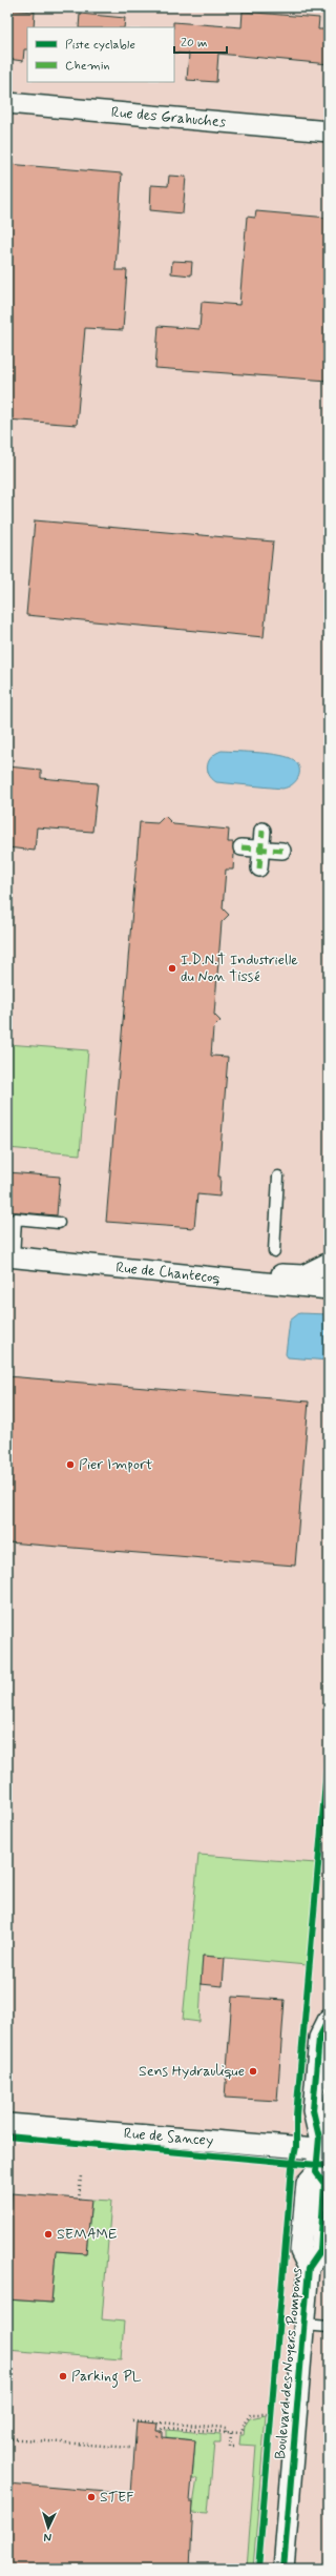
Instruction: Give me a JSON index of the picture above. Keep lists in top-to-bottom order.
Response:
{
  "streets": {
    "street": [
      "Rue des Grahuches",
      "Rue de Chantecoq",
      "Rue de Sancey",
      "Boulevard des Noyers Pompons"
    ]
  },
  "crossings": [
    ["Rue de Sancey", "Boulevard des Noyers Pompons"]
  ],
  "places": [
    "I.D.N.T Industrielle du Non Tissé",
    "Pier Import",
    "Sens Hydraulique",
    "SEMAME",
    "Parking PL",
    "STEF"
  ],
  "legend": ["Piste cyclable", "Chemin"],
  "scale_bar": "20 m",
  "north": "bottom"
}
